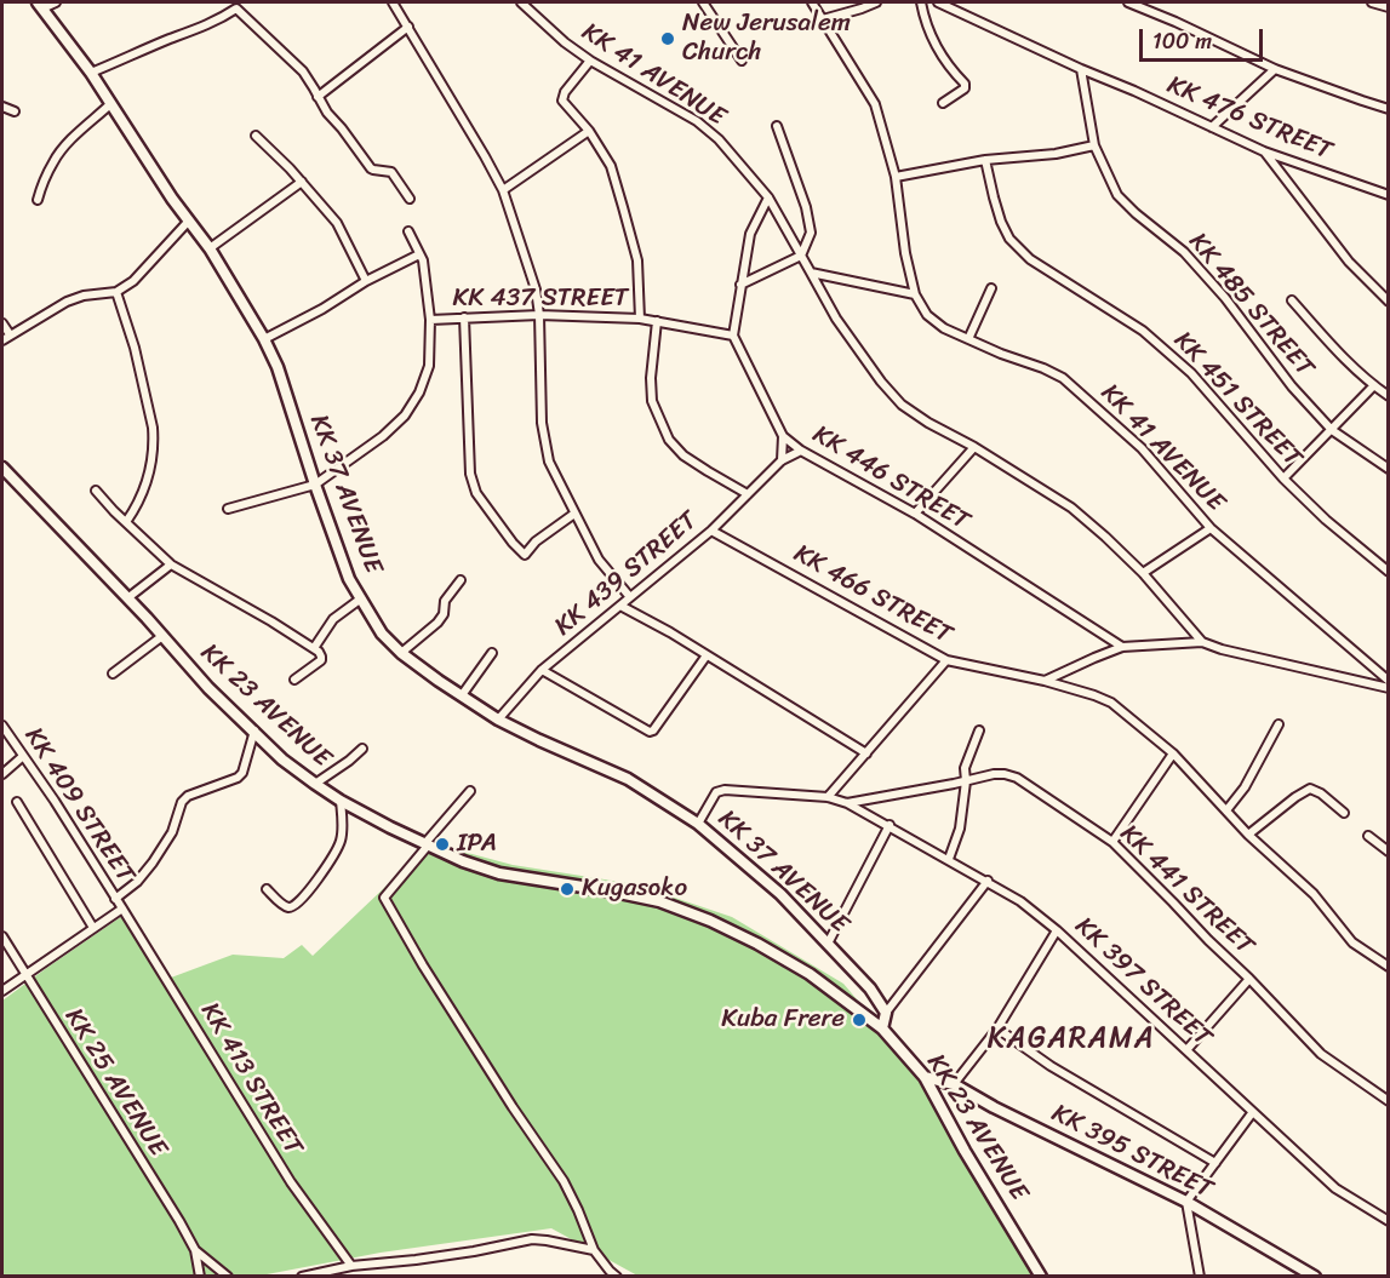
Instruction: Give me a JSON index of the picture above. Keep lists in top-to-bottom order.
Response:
{
  "streets": {
    "main road": ["KK 37 AVENUE", "KK 23 AVENUE", "KK 395 STREET"],
    "street": [
      "KK 41 AVENUE",
      "KK 476 STREET",
      "KK 437 STREET",
      "KK 485 STREET",
      "KK 451 STREET",
      "KK 446 STREET",
      "KK 439 STREET",
      "KK 466 STREET",
      "KK 409 STREET",
      "KK 441 STREET",
      "KK 397 STREET",
      "KK 413 STREET",
      "KK 25 AVENUE"
    ]
  },
  "crossings": [
    ["KK 476 STREET", "KK 485 STREET"],
    ["KK 437 STREET", "KK 446 STREET"],
    ["KK 437 STREET", "KK 37 AVENUE"],
    ["KK 446 STREET", "KK 439 STREET"],
    ["KK 37 AVENUE", "KK 439 STREET"],
    ["KK 37 AVENUE", "KK 441 STREET"],
    ["KK 439 STREET", "KK 466 STREET"],
    ["KK 23 AVENUE", "KK 395 STREET"],
    ["KK 409 STREET", "KK 413 STREET"],
    ["KK 441 STREET", "KK 397 STREET"]
  ],
  "districts": ["KAGARAMA"],
  "places": [
    "New Jerusalem Church",
    "IPA",
    "Kugasoko",
    "Kuba Frere"
  ],
  "scale_bar": "100 m"
}
